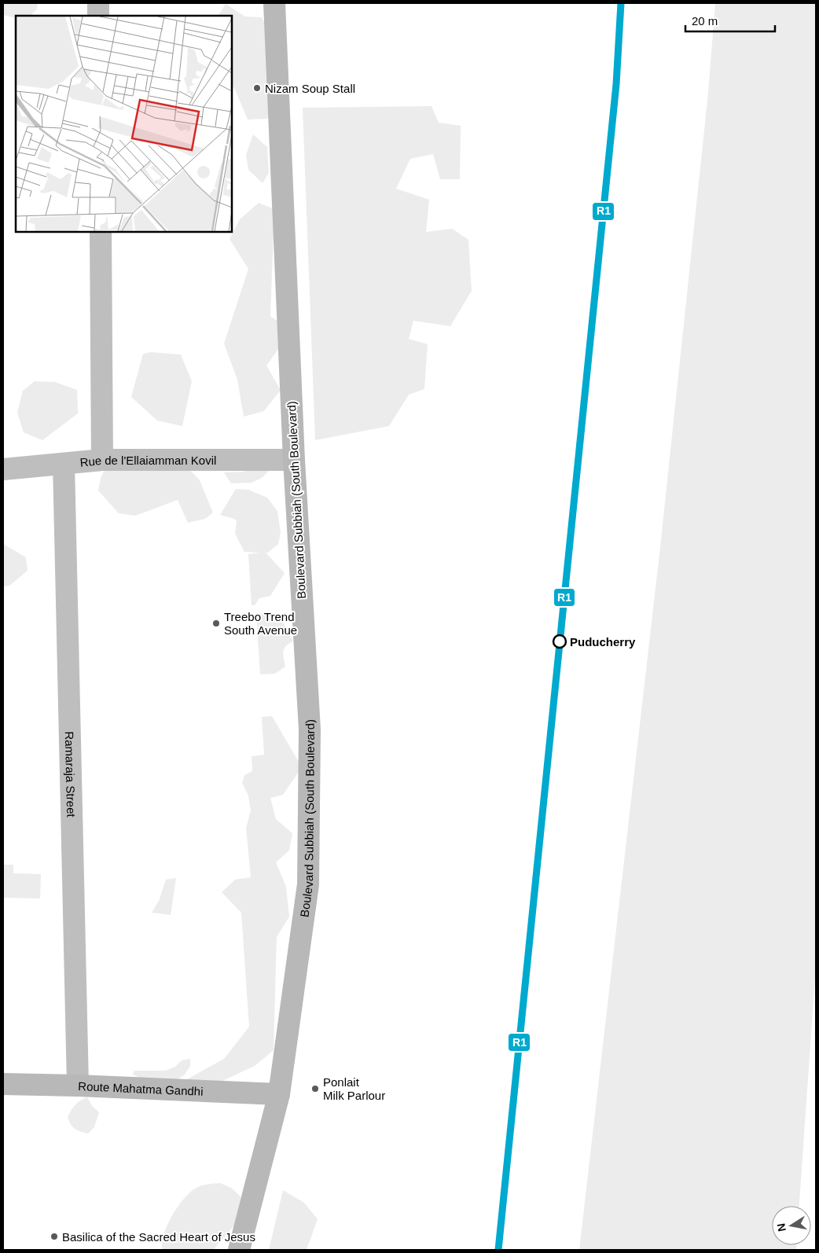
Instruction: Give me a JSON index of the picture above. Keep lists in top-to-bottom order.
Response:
{
  "streets": {
    "main road": ["Boulevard Subbiah (South Boulevard)", "Route Mahatma Gandhi"],
    "street": ["Rue de l'Ellaiamman Kovil", "Ramaraja Street"]
  },
  "crossings": [
    ["Rue de l'Ellaiamman Kovil", "Boulevard Subbiah (South Boulevard)"],
    ["Rue de l'Ellaiamman Kovil", "Ramaraja Street"],
    ["Boulevard Subbiah (South Boulevard)", "Route Mahatma Gandhi"],
    ["Ramaraja Street", "Route Mahatma Gandhi"]
  ],
  "places": [
    "Nizam Soup Stall",
    "Treebo Trend South Avenue",
    "Puducherry",
    "Ponlait Milk Parlour",
    "Basilica of the Sacred Heart of Jesus"
  ],
  "lines": ["transit line R1"],
  "scale_bar": "20 m",
  "north": "left"
}
